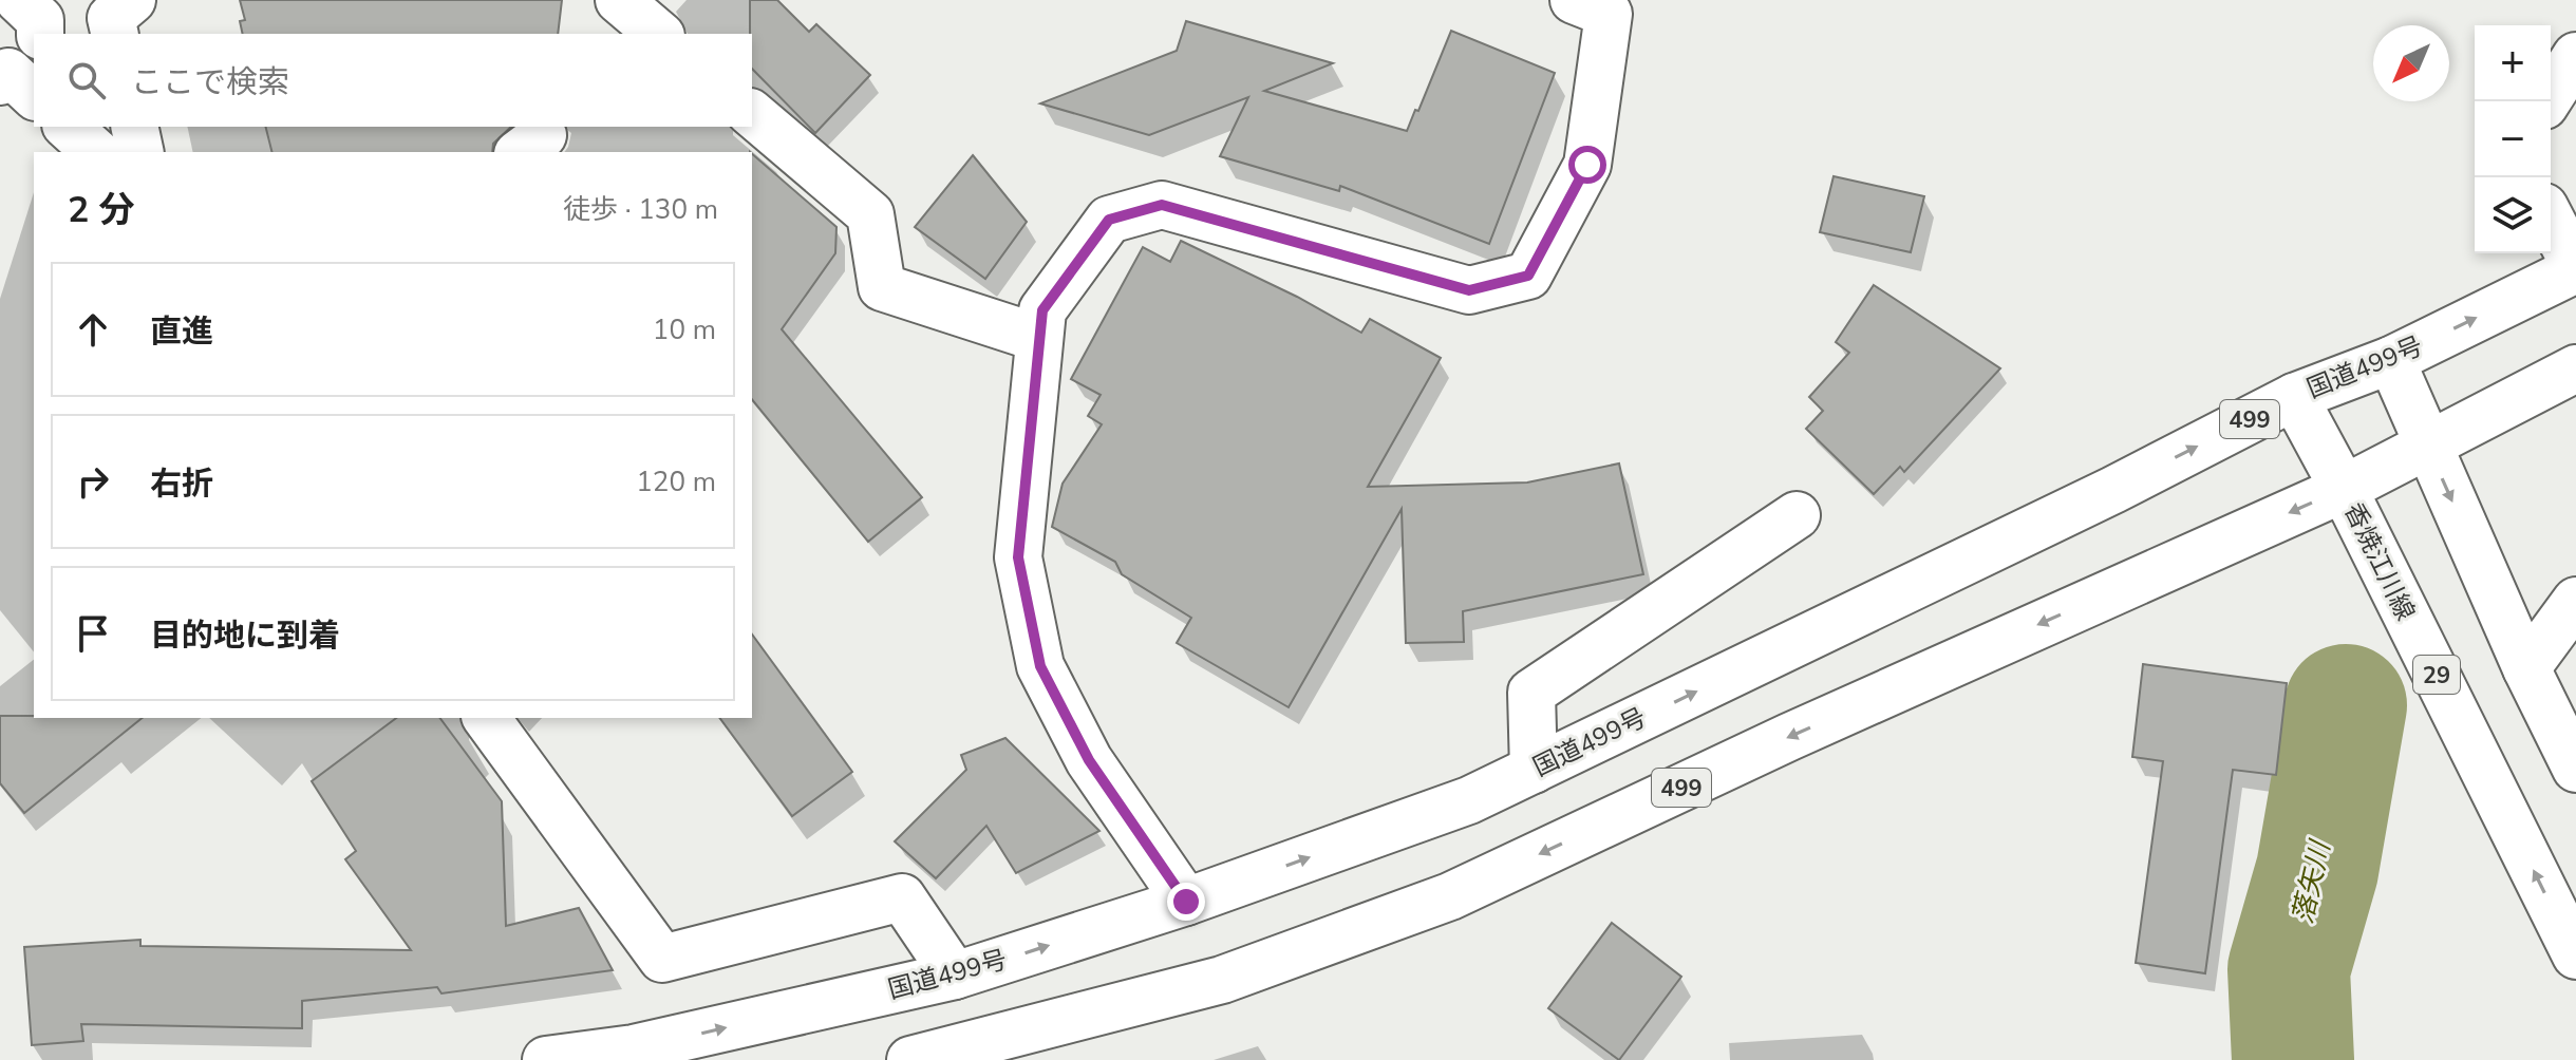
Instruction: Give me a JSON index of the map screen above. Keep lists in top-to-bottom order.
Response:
{
  "streets": {
    "main road": [
      "国道499号",
      "499",
      "香焼江川線",
      "29"
    ]
  },
  "crossings": [
    ["国道499号", "香焼江川線"],
    ["499", "香焼江川線"]
  ],
  "water": ["落矢川"],
  "north": "bottom left",
  "page": {
    "map_buttons": ["+", "−"],
    "search": "ここで検索",
    "heading": ["2 分", "徒歩 · 130 m"],
    "list": [
      ["直進", "10 m"],
      ["右折", "120 m"],
      "目的地に到着"
    ]
  }
}
